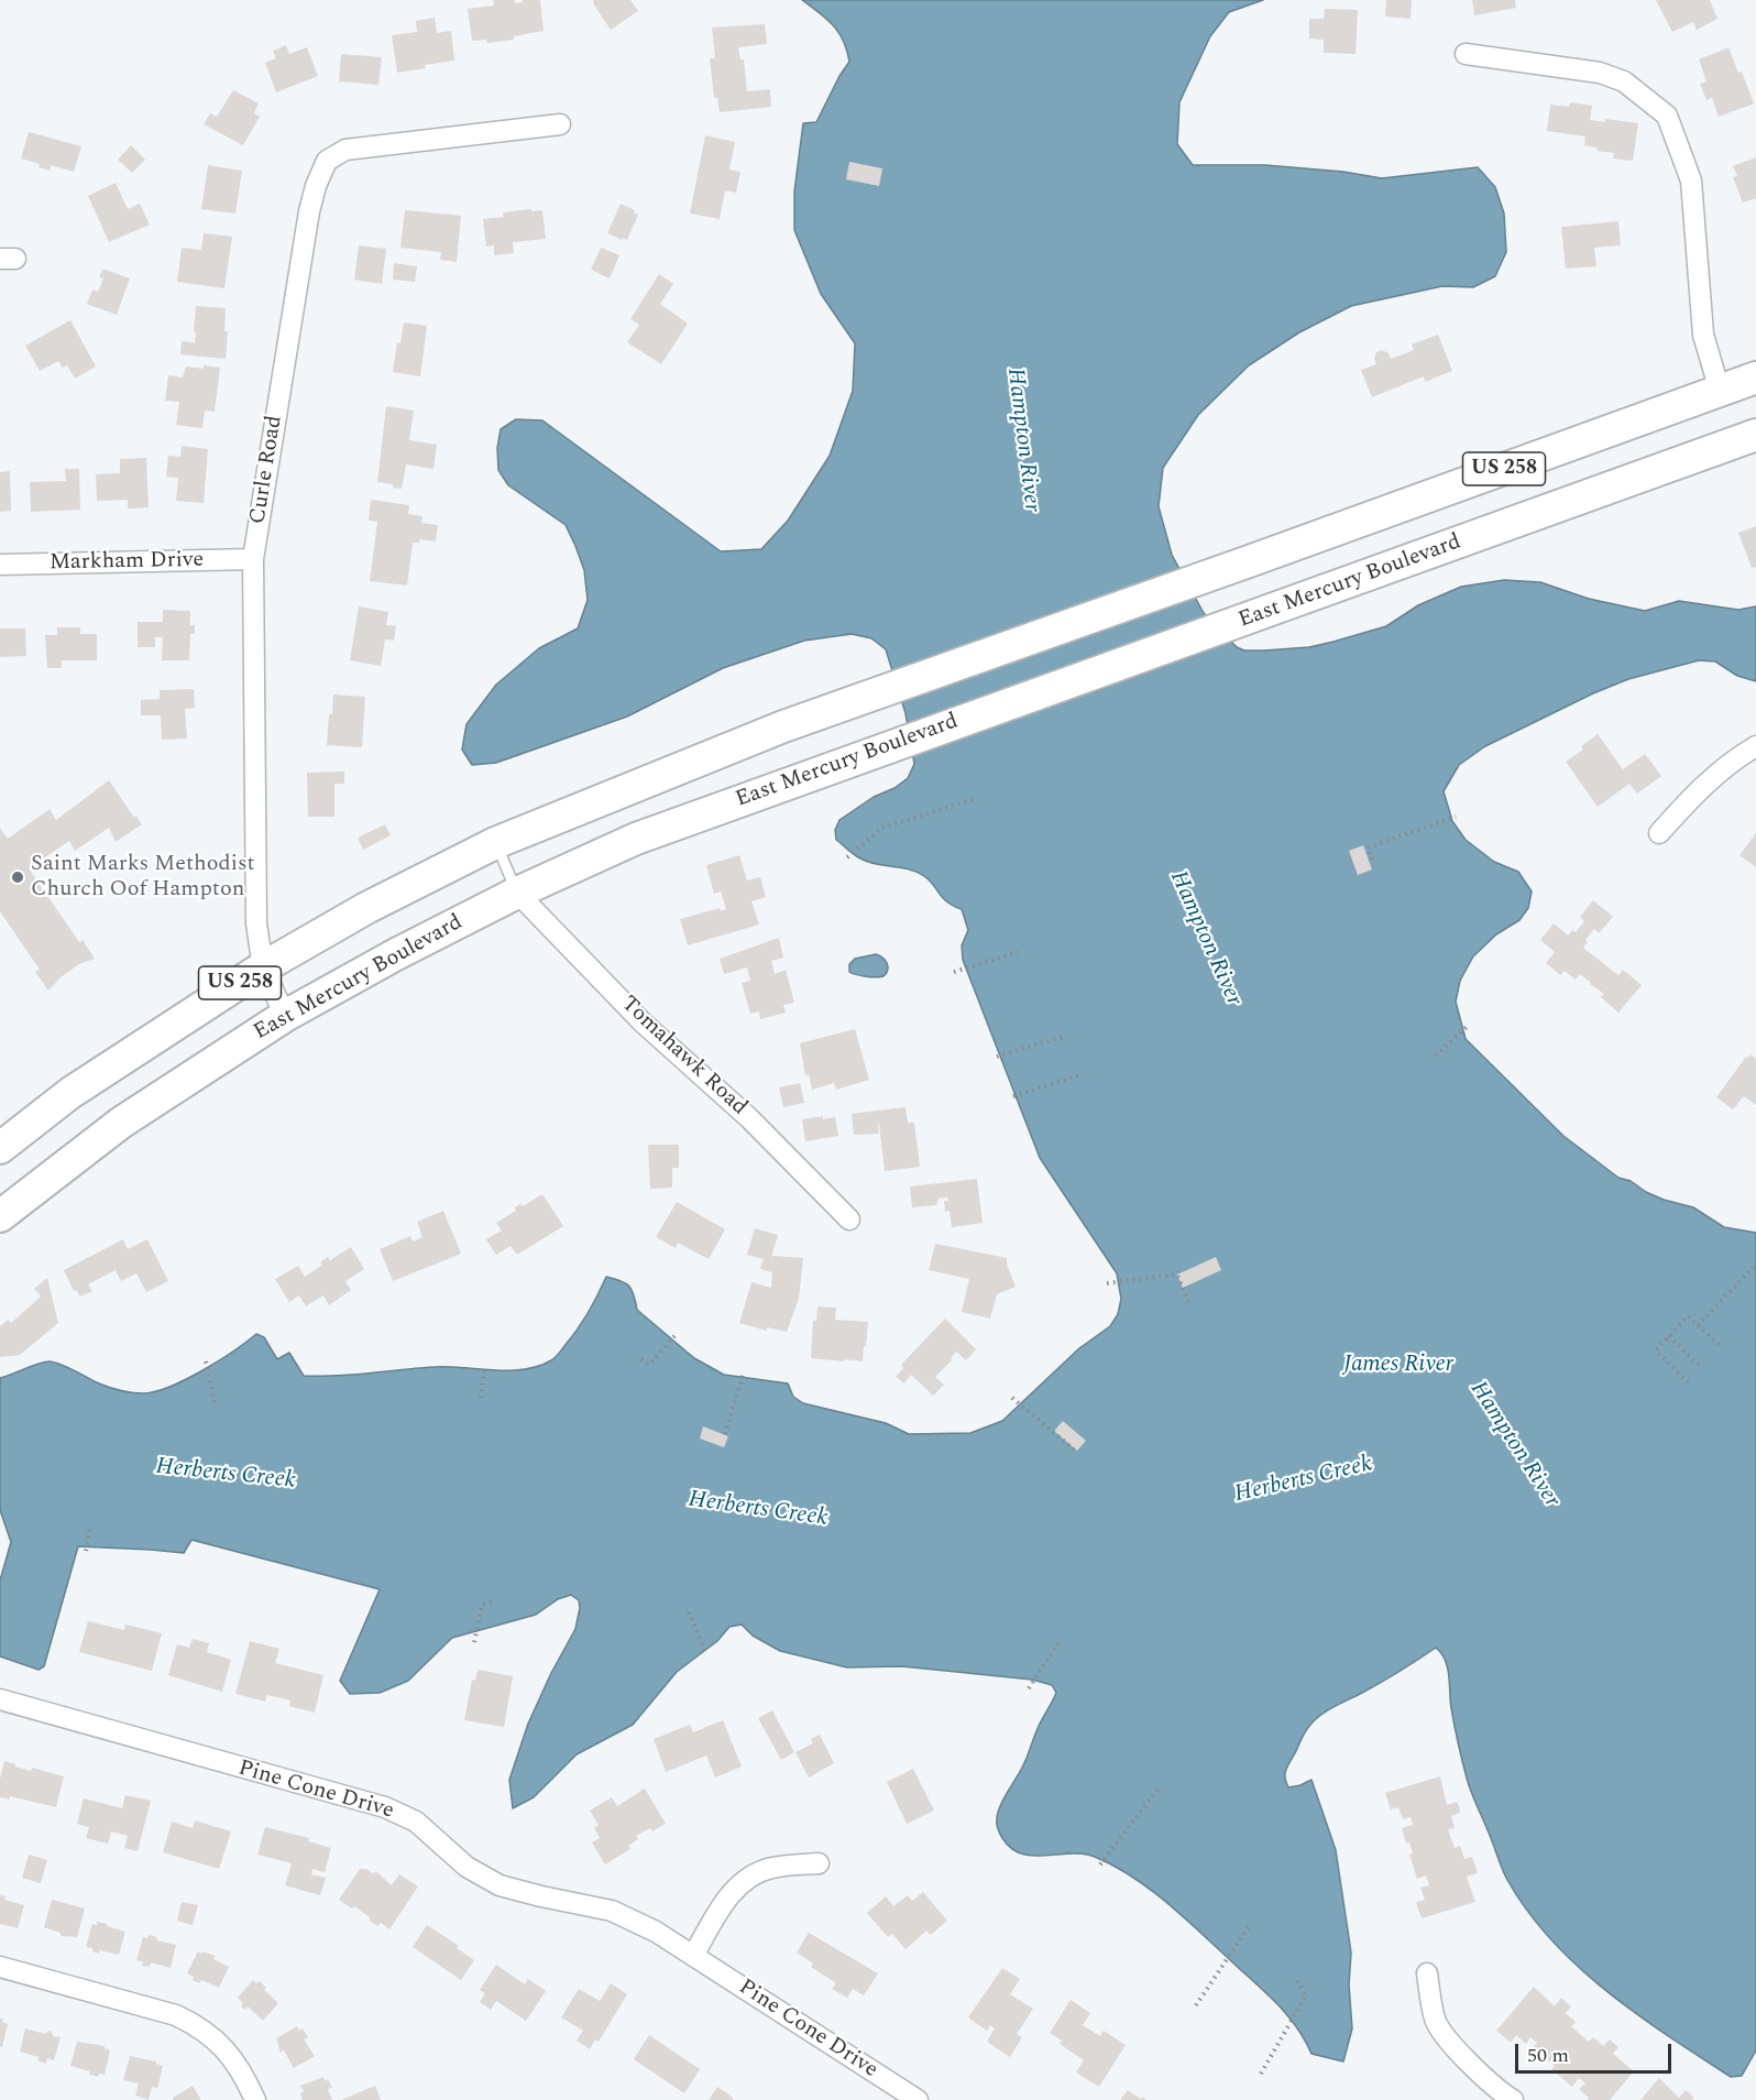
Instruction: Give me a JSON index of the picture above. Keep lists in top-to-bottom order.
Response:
{
  "streets": {
    "main road": ["US 258", "East Mercury Boulevard"],
    "street": [
      "Curle Road",
      "Markham Drive",
      "Tomahawk Road",
      "Pine Cone Drive"
    ]
  },
  "crossings": [
    ["US 258", "Curle Road"],
    ["Curle Road", "Markham Drive"],
    ["Curle Road", "East Mercury Boulevard"],
    ["East Mercury Boulevard", "Tomahawk Road"]
  ],
  "water": ["Hampton River", "James River", "Herberts Creek"],
  "places": ["Saint Marks Methodist Church Oof Hampton"],
  "scale_bar": "50 m"
}
